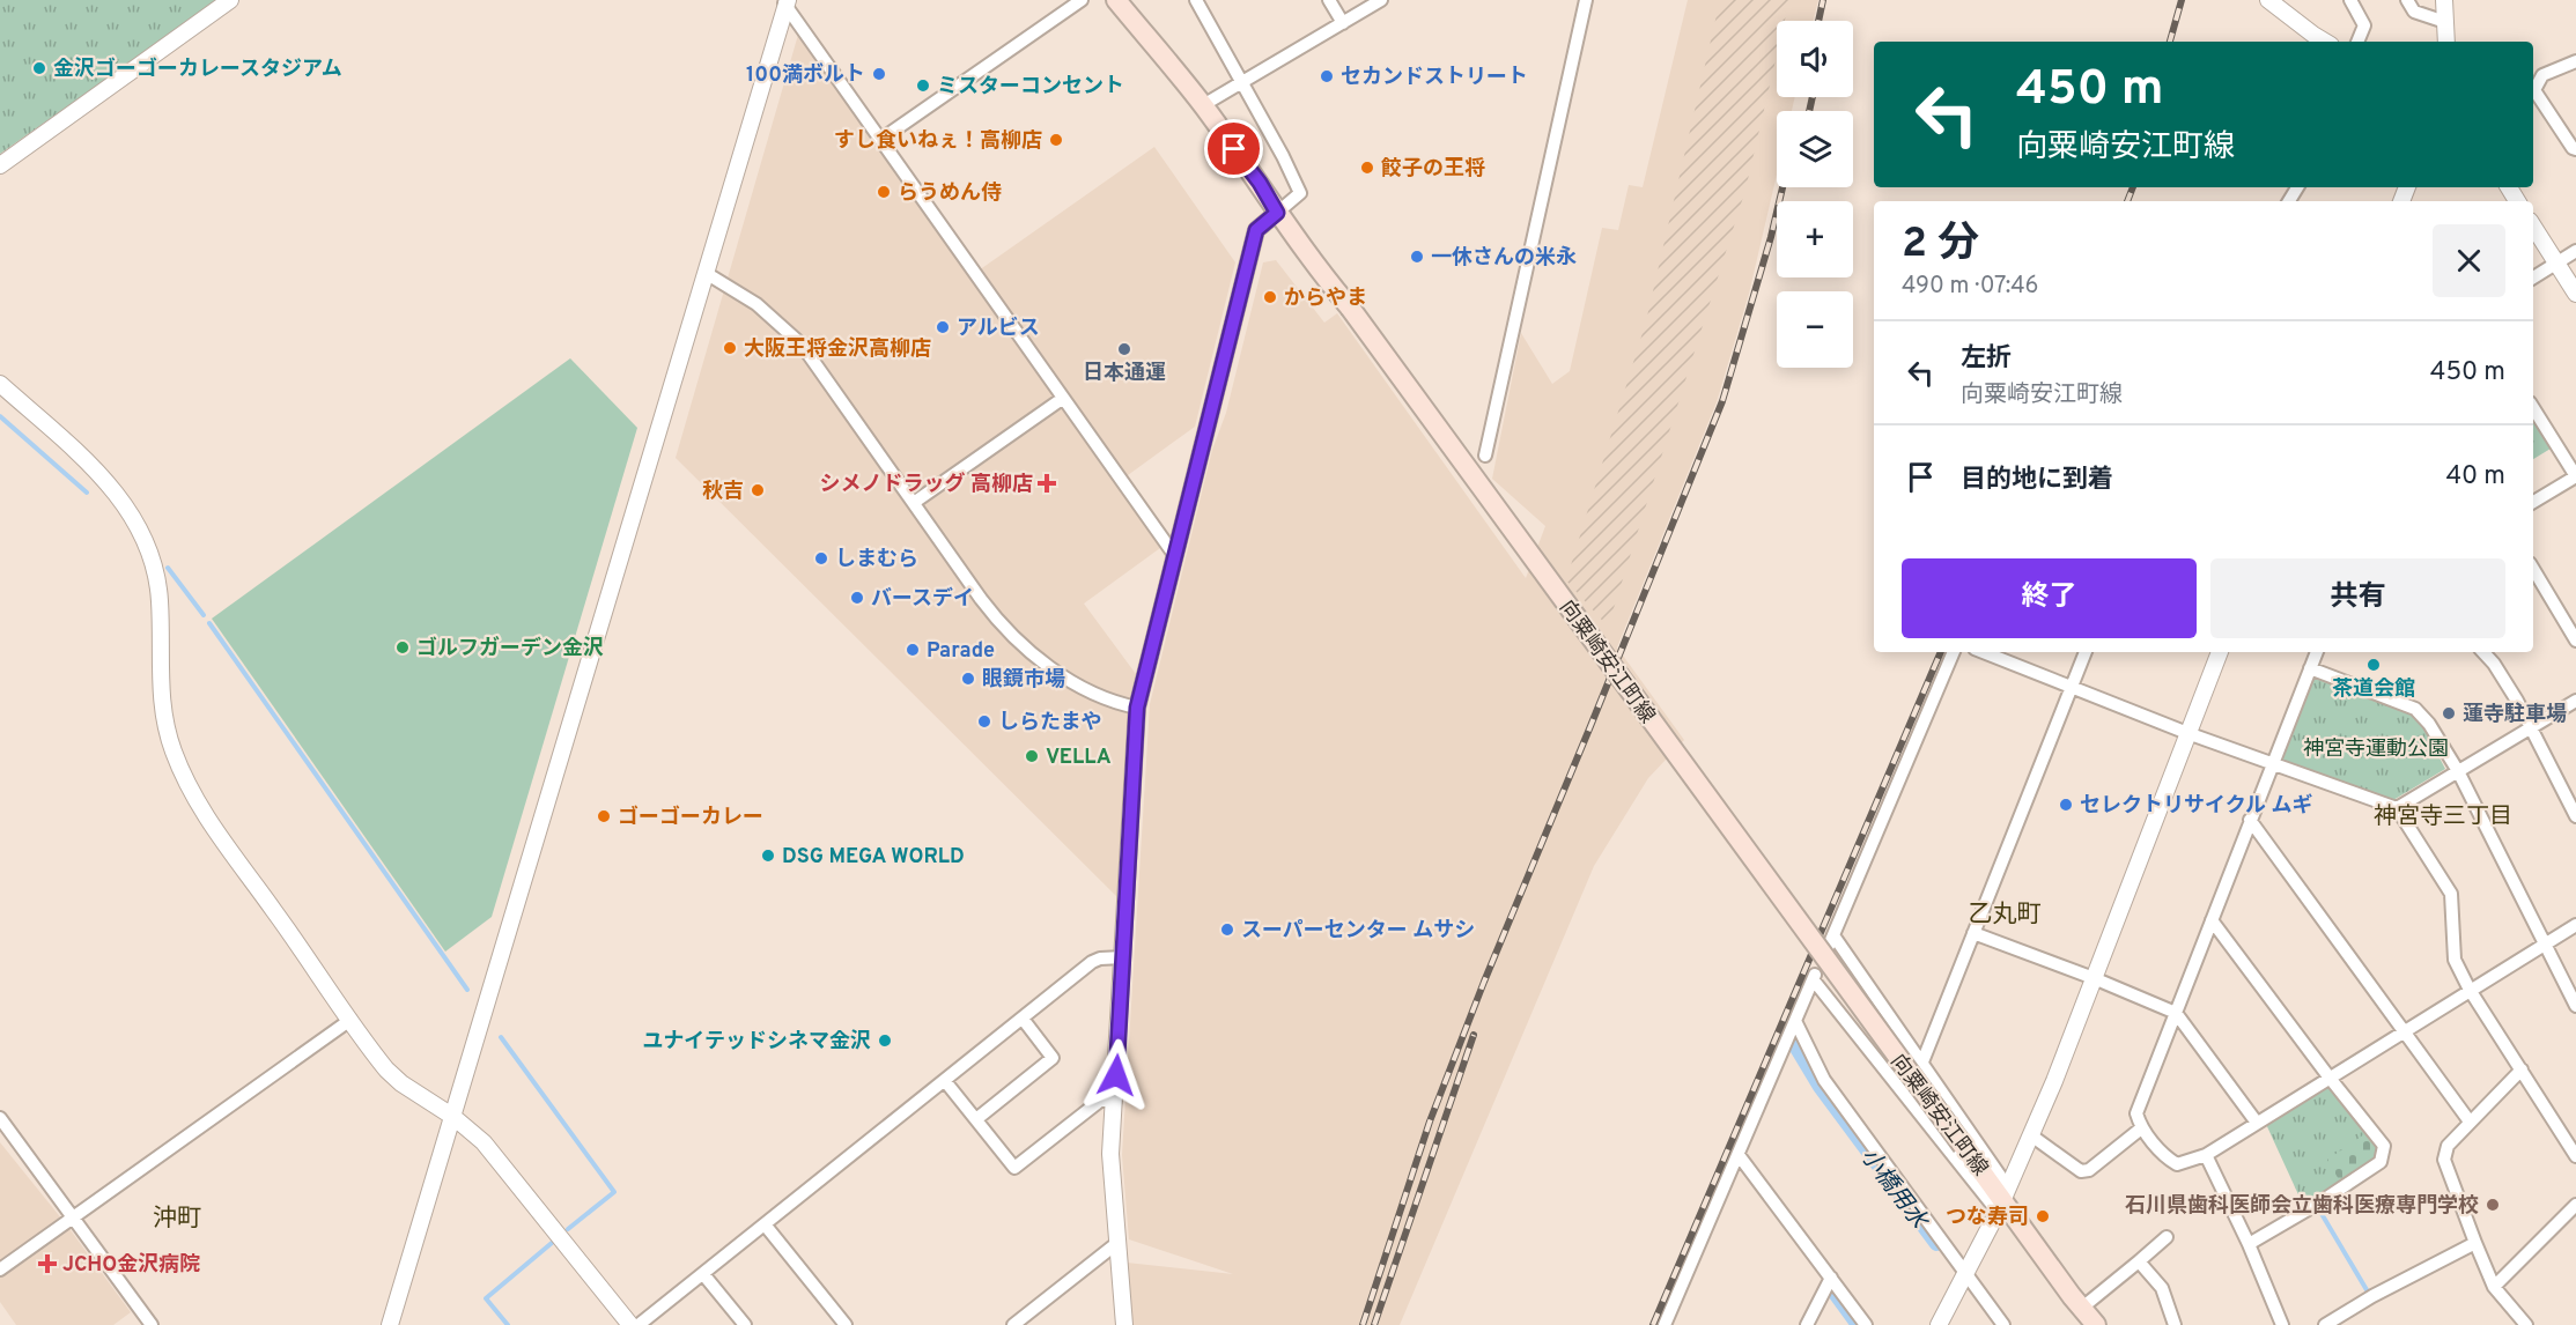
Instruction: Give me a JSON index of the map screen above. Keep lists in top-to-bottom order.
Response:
{
  "streets": {
    "main road": ["向粟崎安江町線"]
  },
  "districts": ["神宮寺三丁目", "乙丸町", "沖町"],
  "water": ["小橋用水"],
  "parks": ["神宮寺運動公園"],
  "places": {
    "other": [
      "金沢ゴーゴーカレースタジアム",
      "100満ボルト",
      "セカンドストリート",
      "ミスターコンセント",
      "すし食いねぇ！高柳店",
      "餃子の王将",
      "らうめん侍",
      "一休さんの米永",
      "からやま",
      "アルビス",
      "大阪王将金沢高柳店",
      "日本通運",
      "秋吉",
      "しまむら",
      "バースデイ",
      "ゴルフガーデン金沢",
      "Parade",
      "茶道会館",
      "眼鏡市場",
      "蓮寺駐車場",
      "しらたまや",
      "VELLA",
      "セレクトリサイクル ムギ",
      "ゴーゴーカレー",
      "DSG MEGA WORLD",
      "スーパーセンター ムサシ",
      "ユナイテッドシネマ金沢",
      "石川県歯科医師会立歯科医療専門学校",
      "つな寿司"
    ],
    "health": ["シメノドラッグ 高柳店", "JCHO金沢病院"]
  },
  "page": {
    "map_buttons": ["+", "−"],
    "turn": ["450 m", "向粟崎安江町線"],
    "heading": ["2 分", "490 m · 07:46"],
    "list": [
      {
        "name": "左折",
        "note": "向粟崎安江町線",
        "value": "450 m"
      },
      {
        "name": "目的地に到着",
        "value": "40 m"
      }
    ],
    "buttons": ["終了", "共有"]
  }
}
